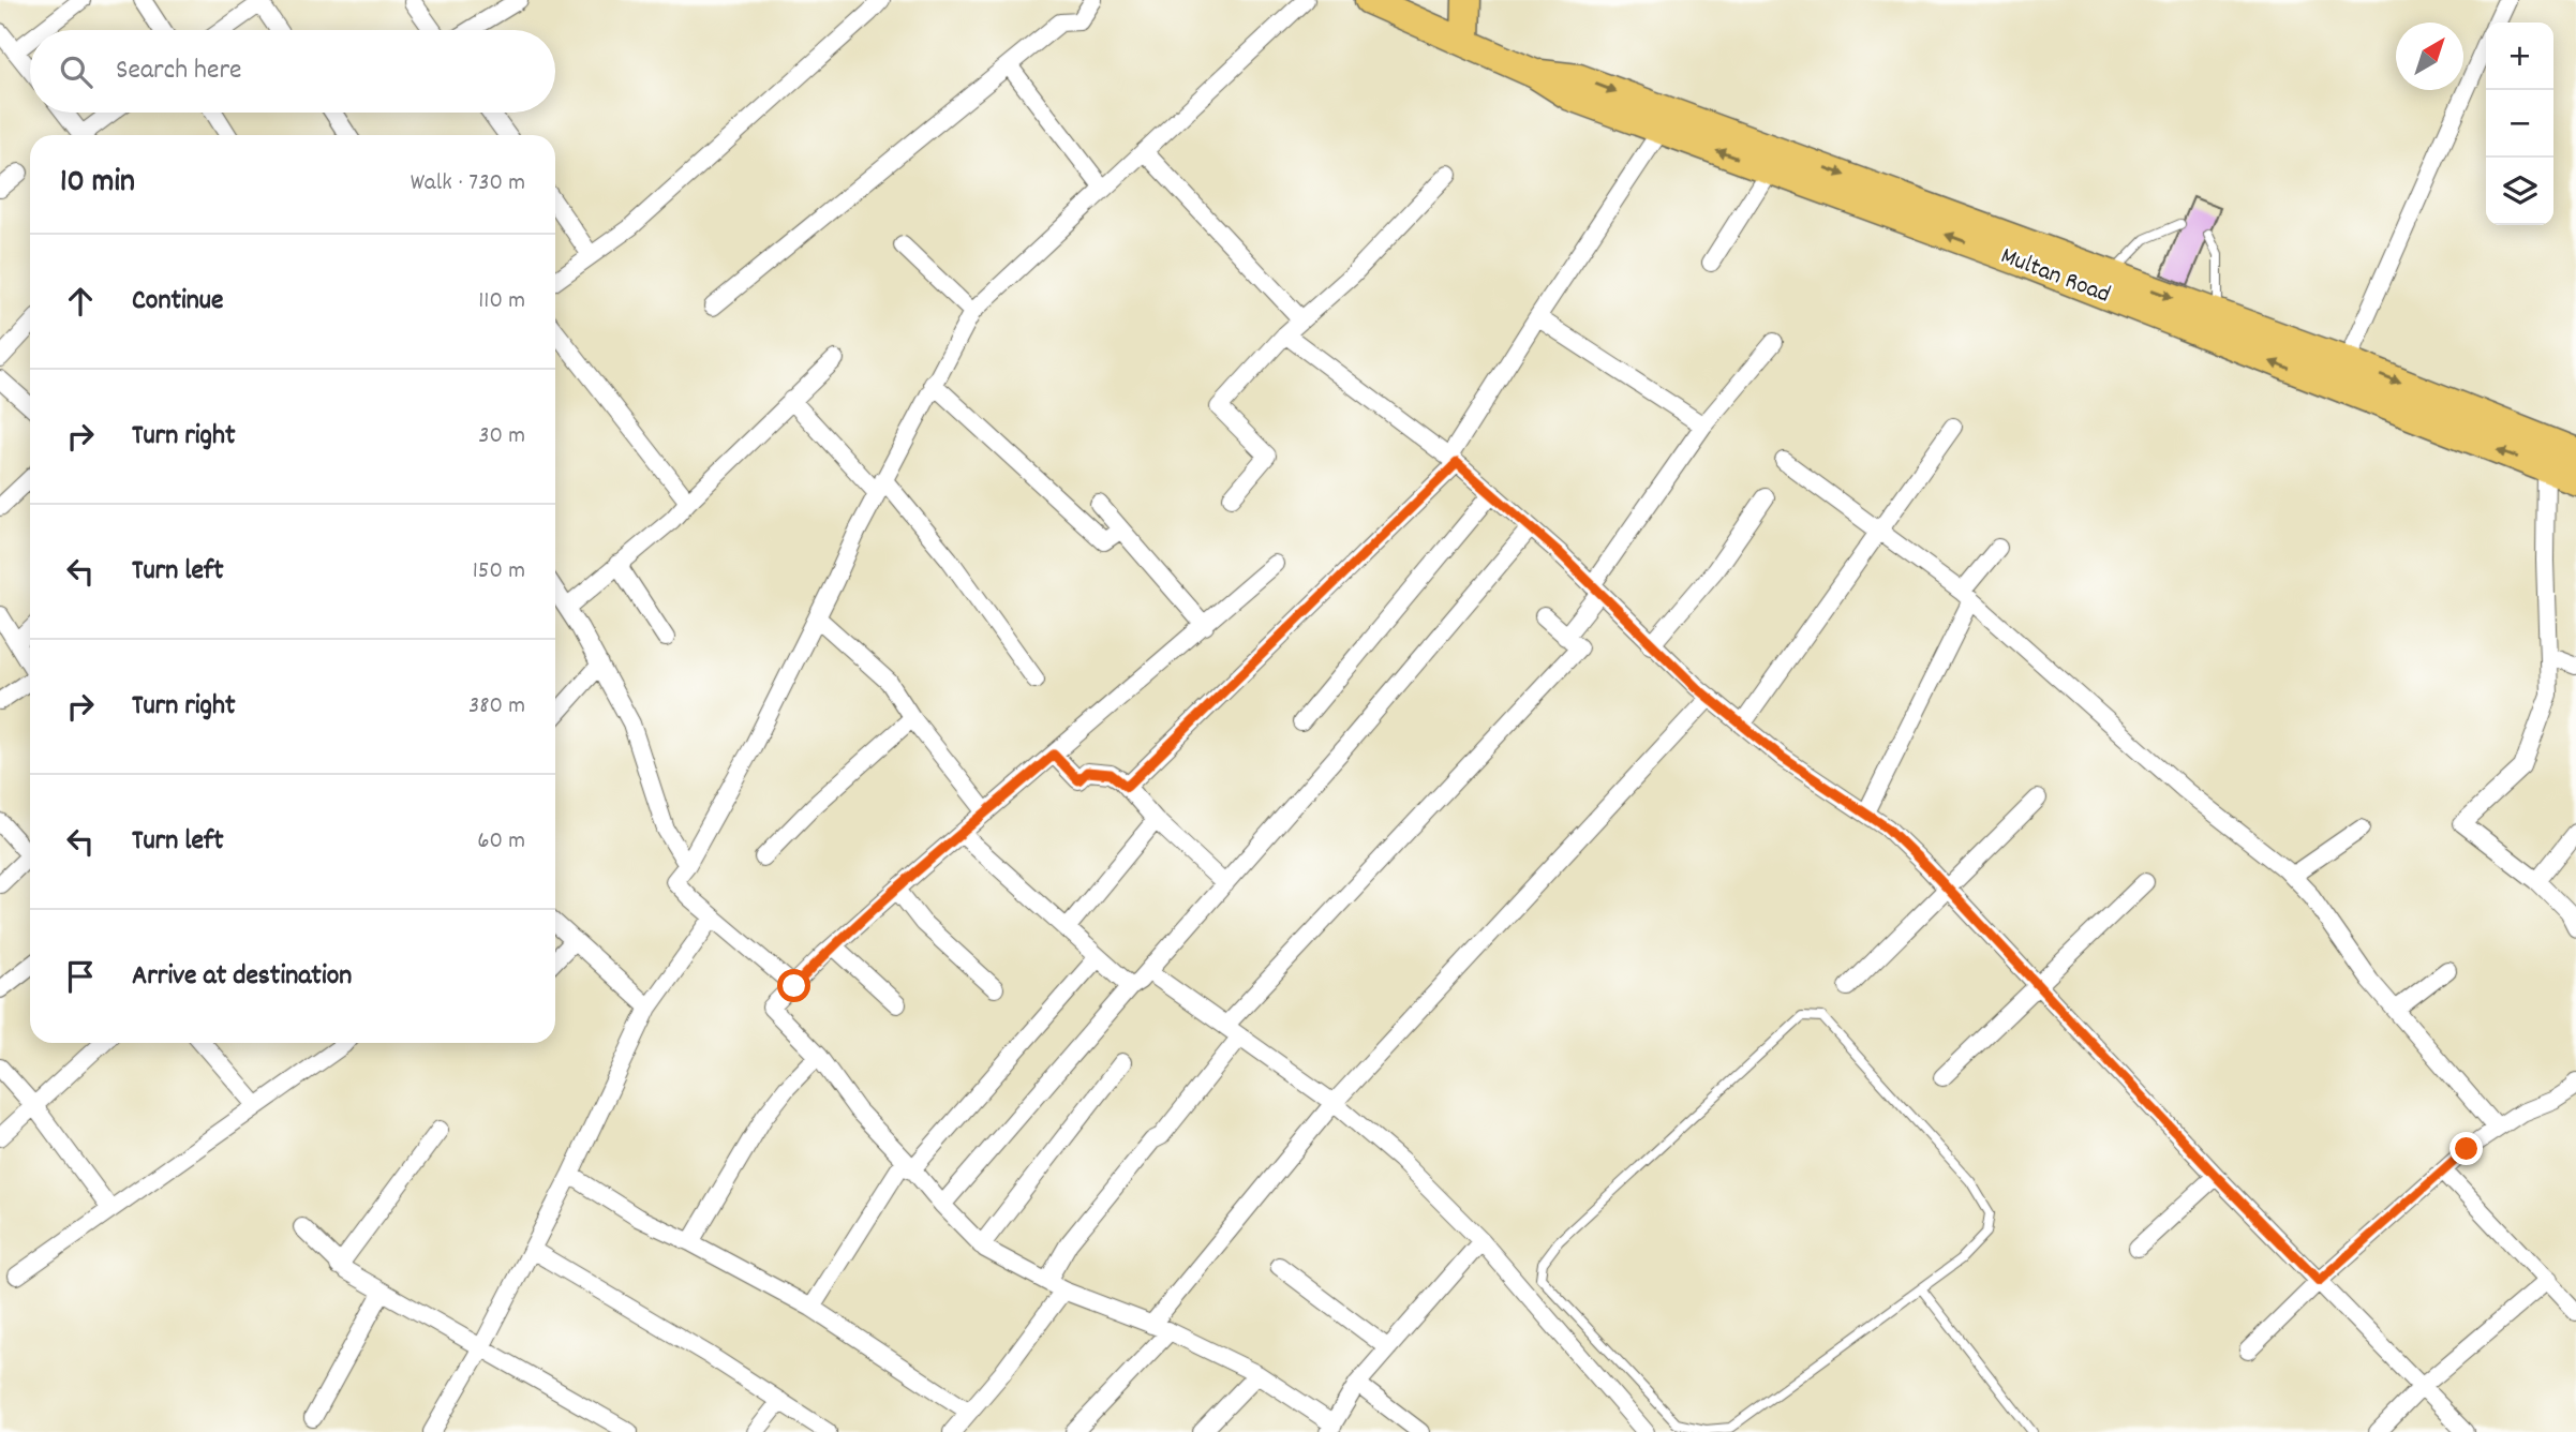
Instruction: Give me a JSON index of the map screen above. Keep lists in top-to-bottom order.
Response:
{
  "streets": {
    "main road": ["Multan Road"]
  },
  "north": "top right",
  "page": {
    "map_buttons": ["+", "−"],
    "search": "Search here",
    "heading": ["10 min", "Walk · 730 m"],
    "list": [
      ["Continue", "110 m"],
      ["Turn right", "30 m"],
      ["Turn left", "150 m"],
      ["Turn right", "380 m"],
      ["Turn left", "60 m"],
      "Arrive at destination"
    ]
  }
}
